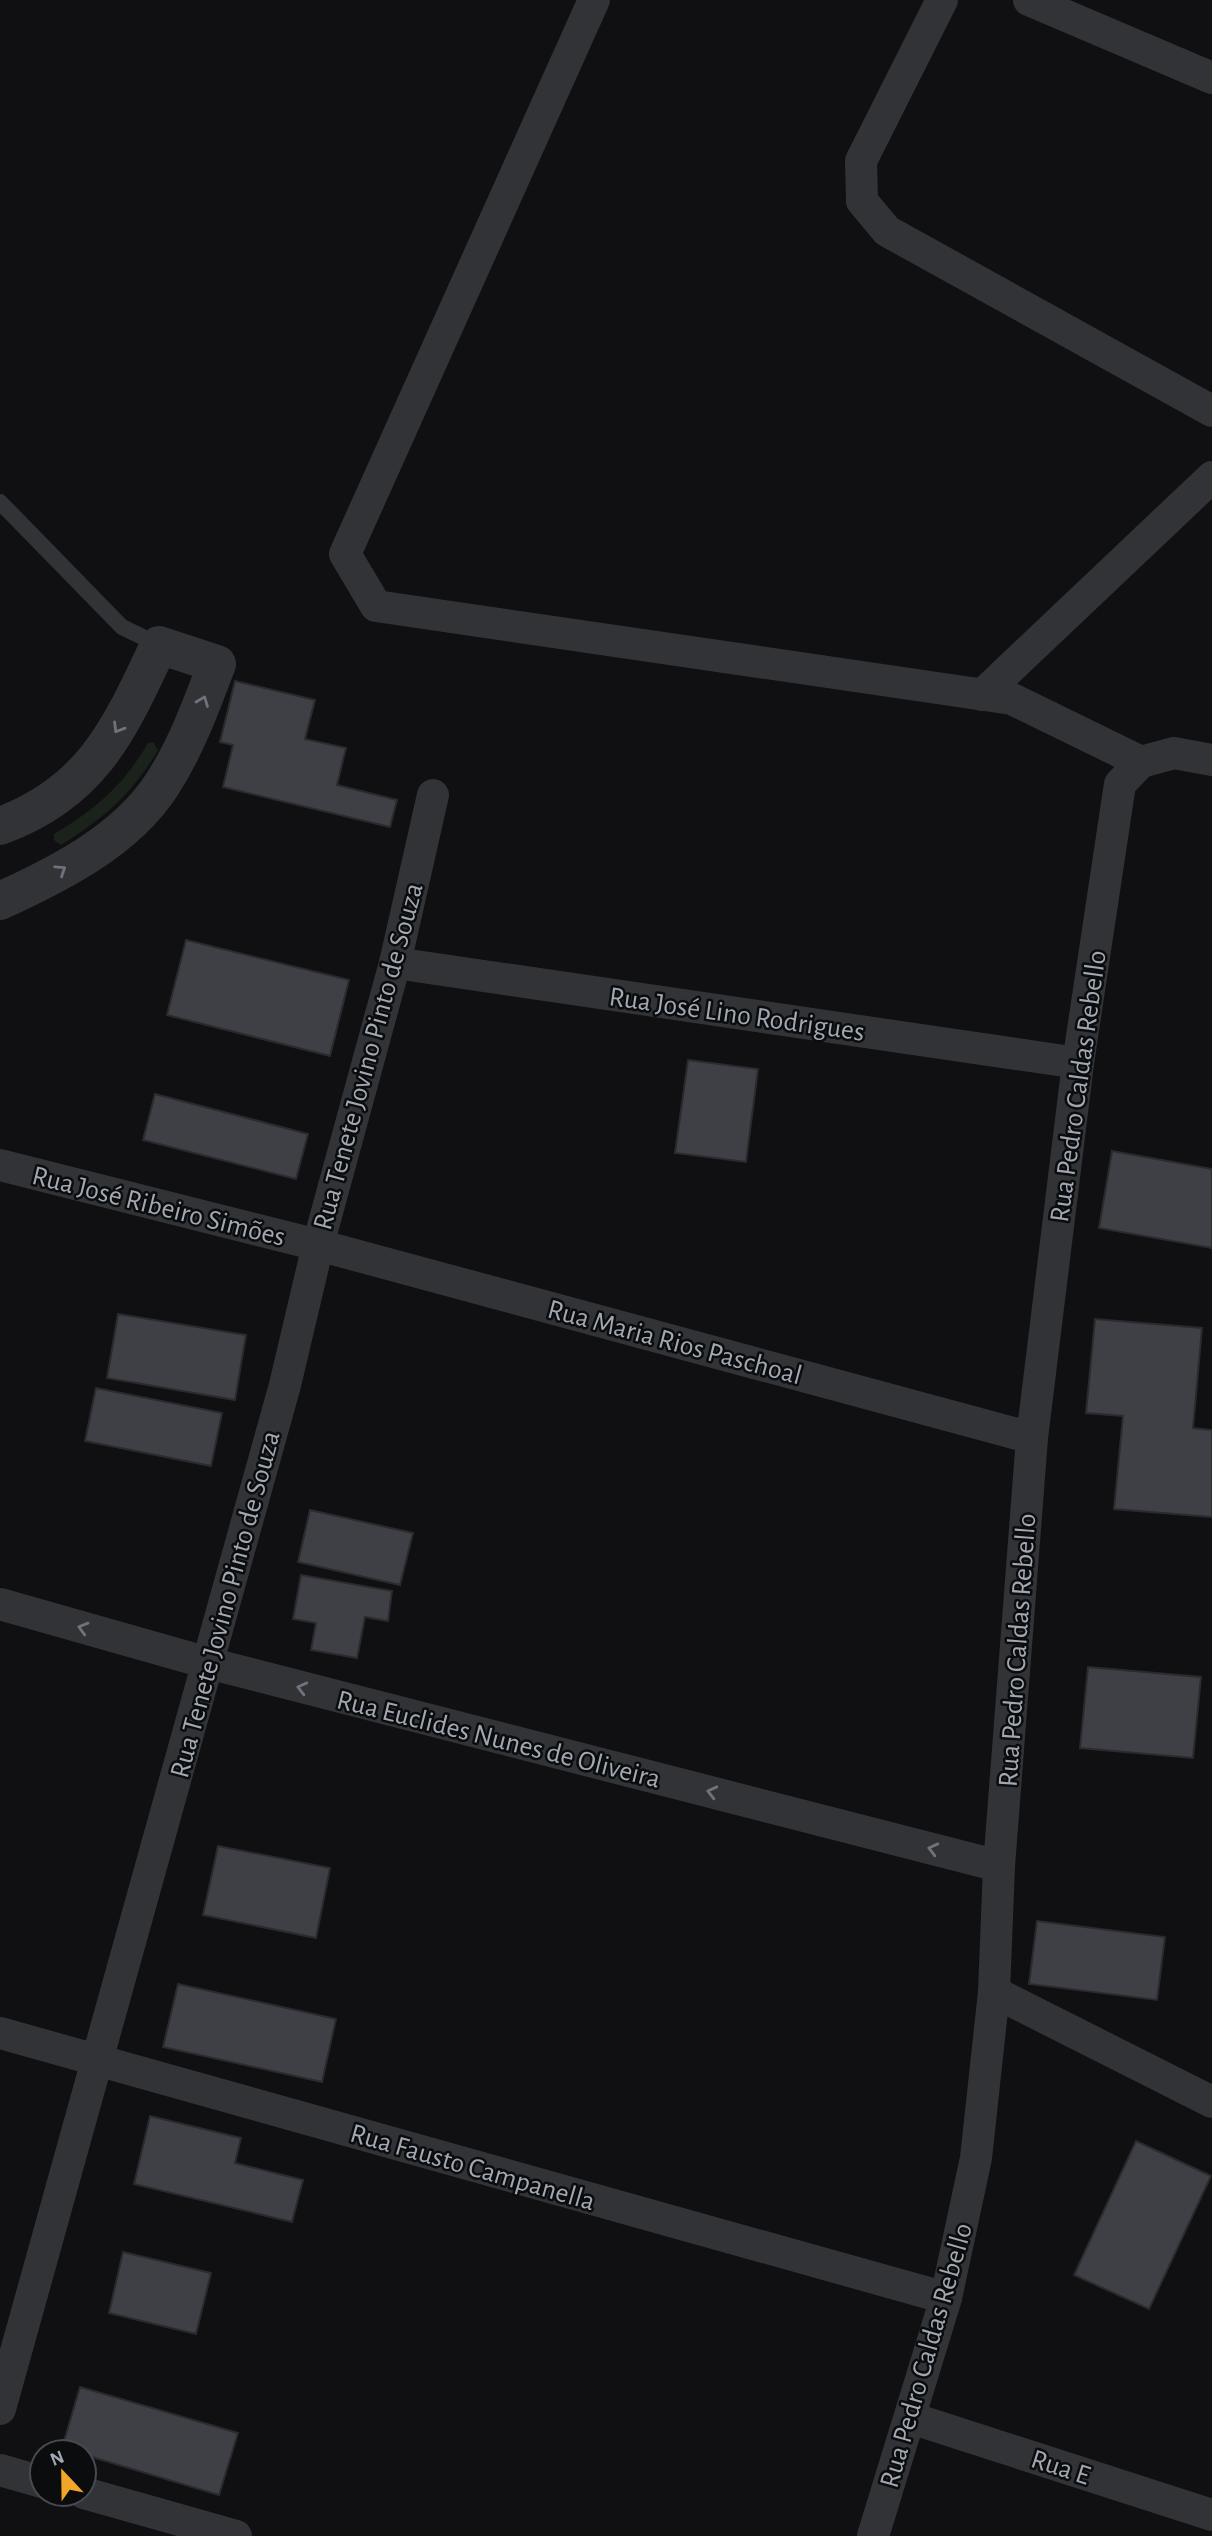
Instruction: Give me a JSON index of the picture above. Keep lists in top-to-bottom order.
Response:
{
  "streets": {
    "street": [
      "Rua José Lino Rodrigues",
      "Rua Tenete Jovino Pinto de Souza",
      "Rua Pedro Caldas Rebello",
      "Rua José Ribeiro Simões",
      "Rua Maria Rios Paschoal",
      "Rua Euclides Nunes de Oliveira",
      "Rua Fausto Campanella",
      "Rua E"
    ]
  },
  "crossings": [
    ["Rua José Lino Rodrigues", "Rua Tenete Jovino Pinto de Souza"],
    ["Rua José Lino Rodrigues", "Rua Pedro Caldas Rebello"],
    ["Rua Tenete Jovino Pinto de Souza", "Rua José Ribeiro Simões"],
    ["Rua Tenete Jovino Pinto de Souza", "Rua Maria Rios Paschoal"],
    ["Rua Tenete Jovino Pinto de Souza", "Rua Euclides Nunes de Oliveira"],
    ["Rua Tenete Jovino Pinto de Souza", "Rua Fausto Campanella"],
    ["Rua Pedro Caldas Rebello", "Rua Maria Rios Paschoal"],
    ["Rua Pedro Caldas Rebello", "Rua Euclides Nunes de Oliveira"],
    ["Rua Pedro Caldas Rebello", "Rua Fausto Campanella"],
    ["Rua Pedro Caldas Rebello", "Rua E"],
    ["Rua José Ribeiro Simões", "Rua Maria Rios Paschoal"]
  ],
  "one_way": ["Rua Euclides Nunes de Oliveira"],
  "north": "top"
}
